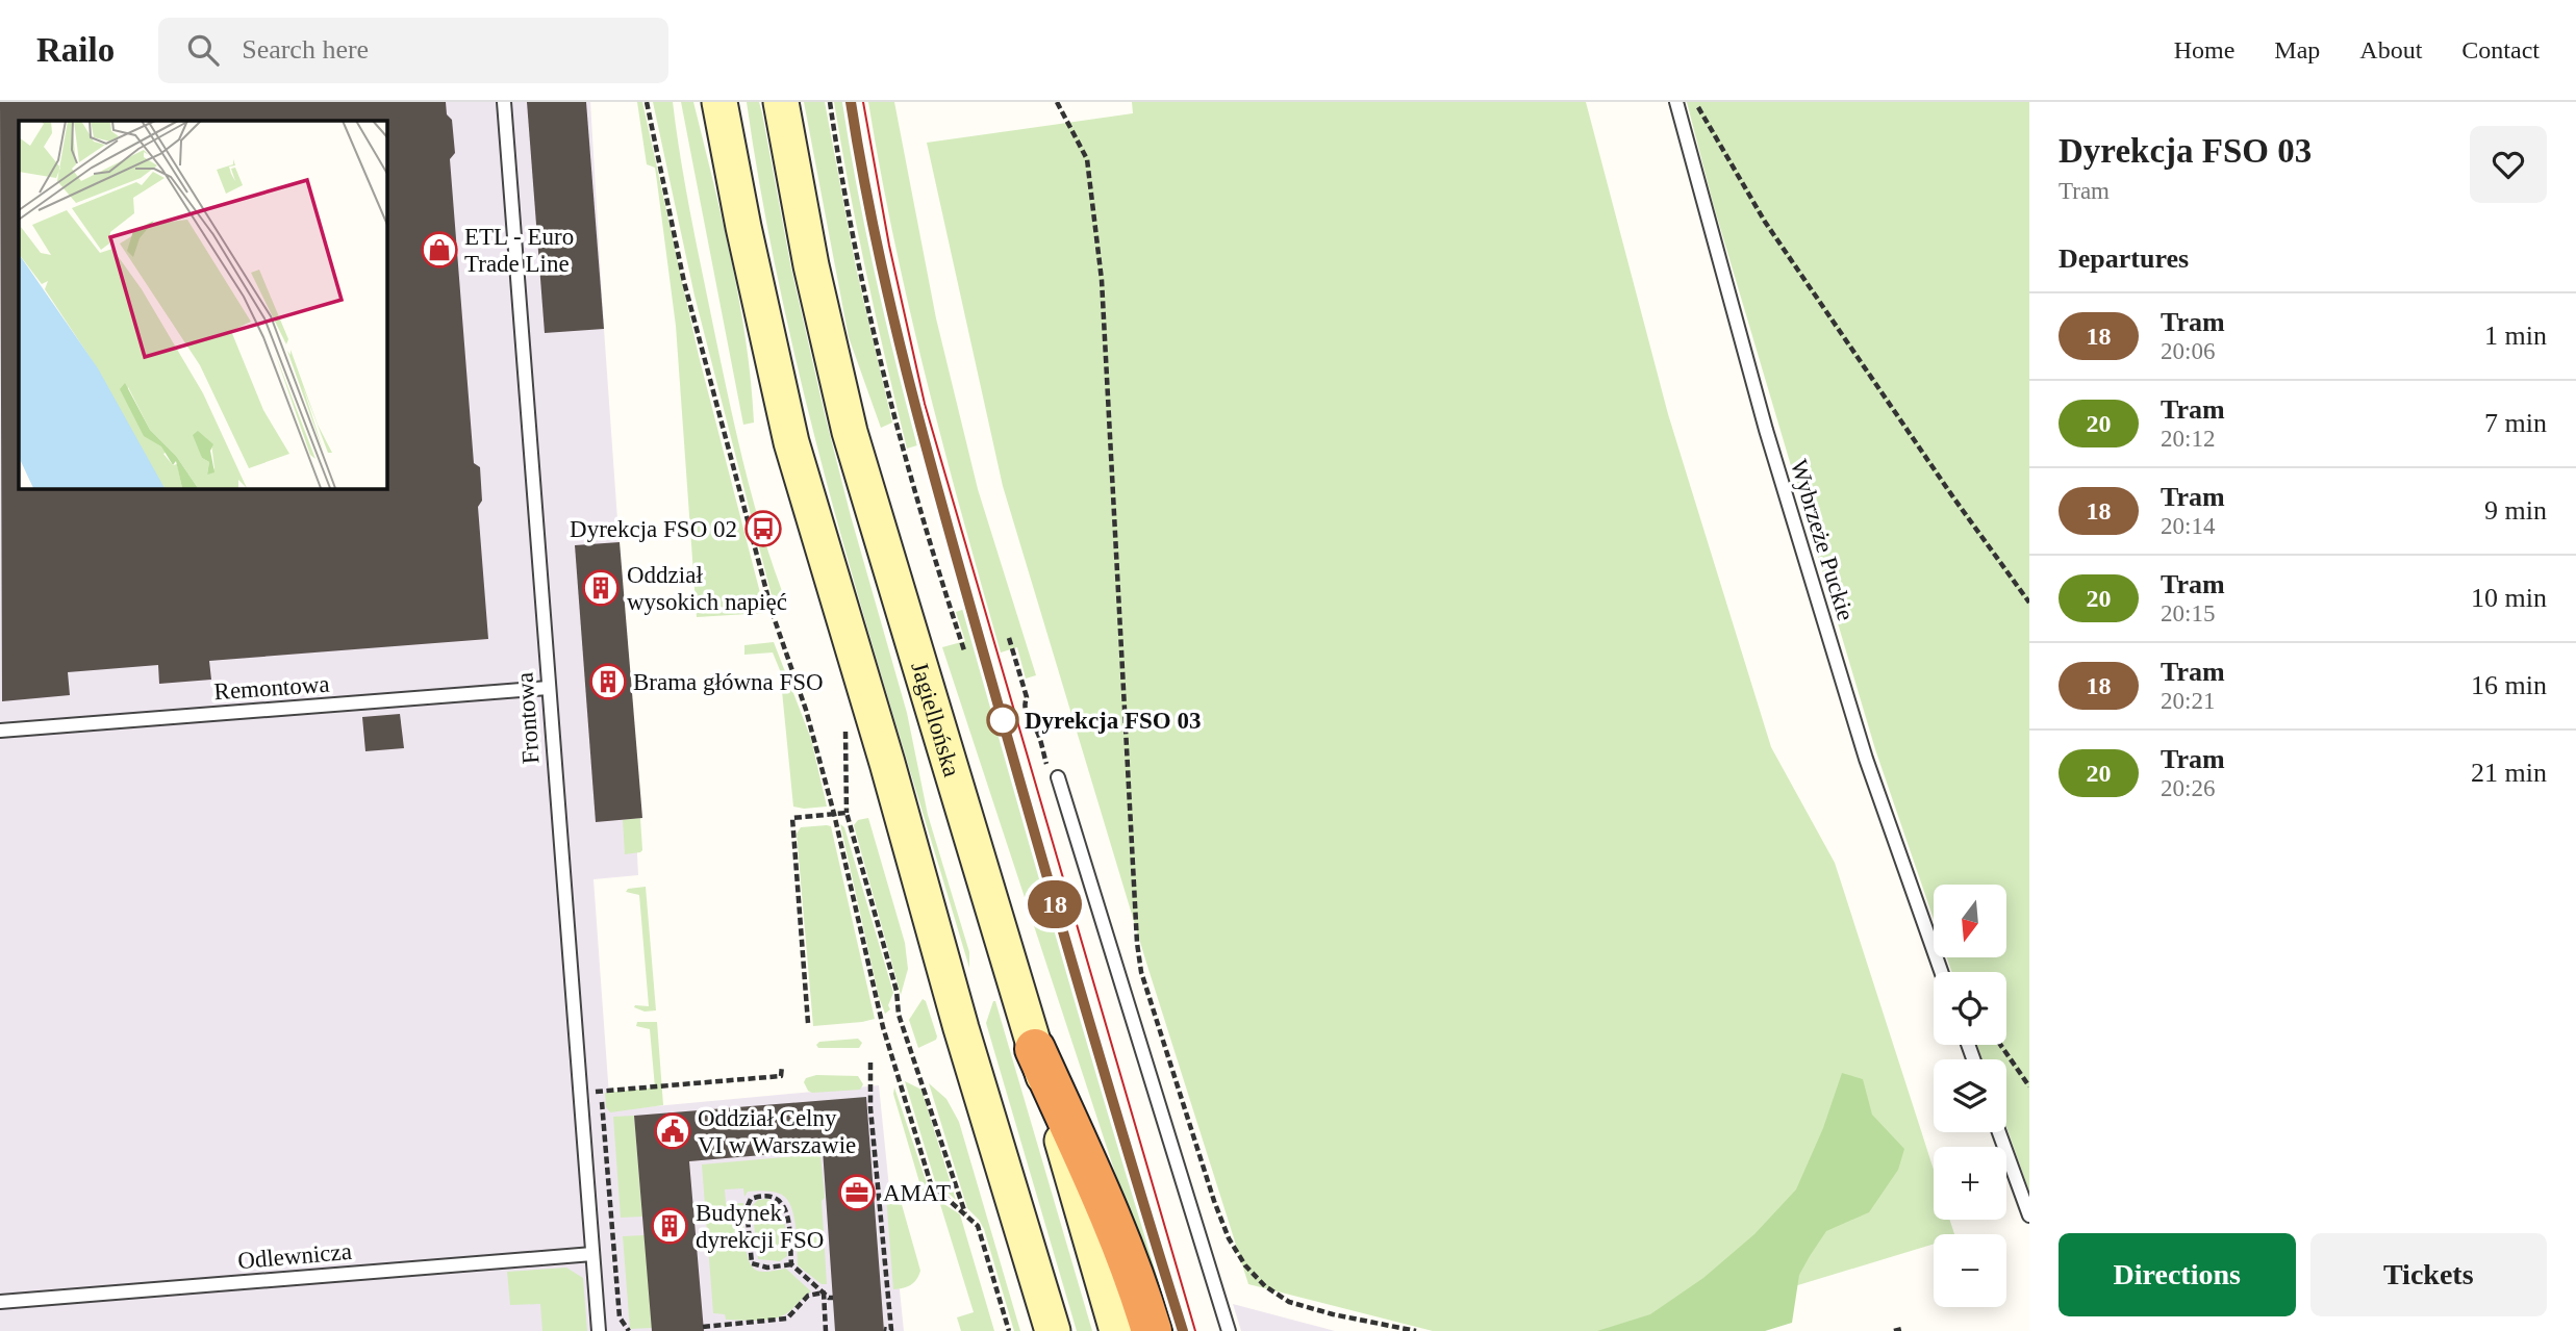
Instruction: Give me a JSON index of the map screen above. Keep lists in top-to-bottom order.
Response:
{
  "streets": {
    "main road": ["Jagiellońska"],
    "lane": [
      "Wybrzeże Puckie",
      "Remontowa",
      "Frontowa",
      "Odlewnicza"
    ]
  },
  "crossings": [
    ["Remontowa", "Frontowa"],
    ["Frontowa", "Odlewnicza"]
  ],
  "places": {
    "shop": ["ETL - Euro Trade Line"],
    "bus stop": ["Dyrekcja FSO 02"],
    "building": ["Oddział wysokich napięć", "Brama główna FSO", "Budynek dyrekcji FSO"],
    "other": ["Dyrekcja FSO 03"],
    "public building": ["Oddział Celny VI w Warszawie"],
    "office": ["AMAT"]
  },
  "lines": ["tram line 18"],
  "north": "bottom",
  "page": {
    "header": "Railo",
    "search": "Search here",
    "nav": [
      "Home",
      "Map",
      "About",
      "Contact"
    ],
    "on_map": "18",
    "heading": [
      ["Dyrekcja FSO 03", "Tram"],
      "Departures"
    ],
    "list": [
      {
        "mark": "18",
        "name": "Tram",
        "note": "20:06",
        "value": "1 min"
      },
      {
        "mark": "20",
        "name": "Tram",
        "note": "20:12",
        "value": "7 min"
      },
      {
        "mark": "18",
        "name": "Tram",
        "note": "20:14",
        "value": "9 min"
      },
      {
        "mark": "20",
        "name": "Tram",
        "note": "20:15",
        "value": "10 min"
      },
      {
        "mark": "18",
        "name": "Tram",
        "note": "20:21",
        "value": "16 min"
      },
      {
        "mark": "20",
        "name": "Tram",
        "note": "20:26",
        "value": "21 min"
      }
    ],
    "map_buttons": ["+", "−"],
    "buttons": ["Directions", "Tickets"]
  }
}
